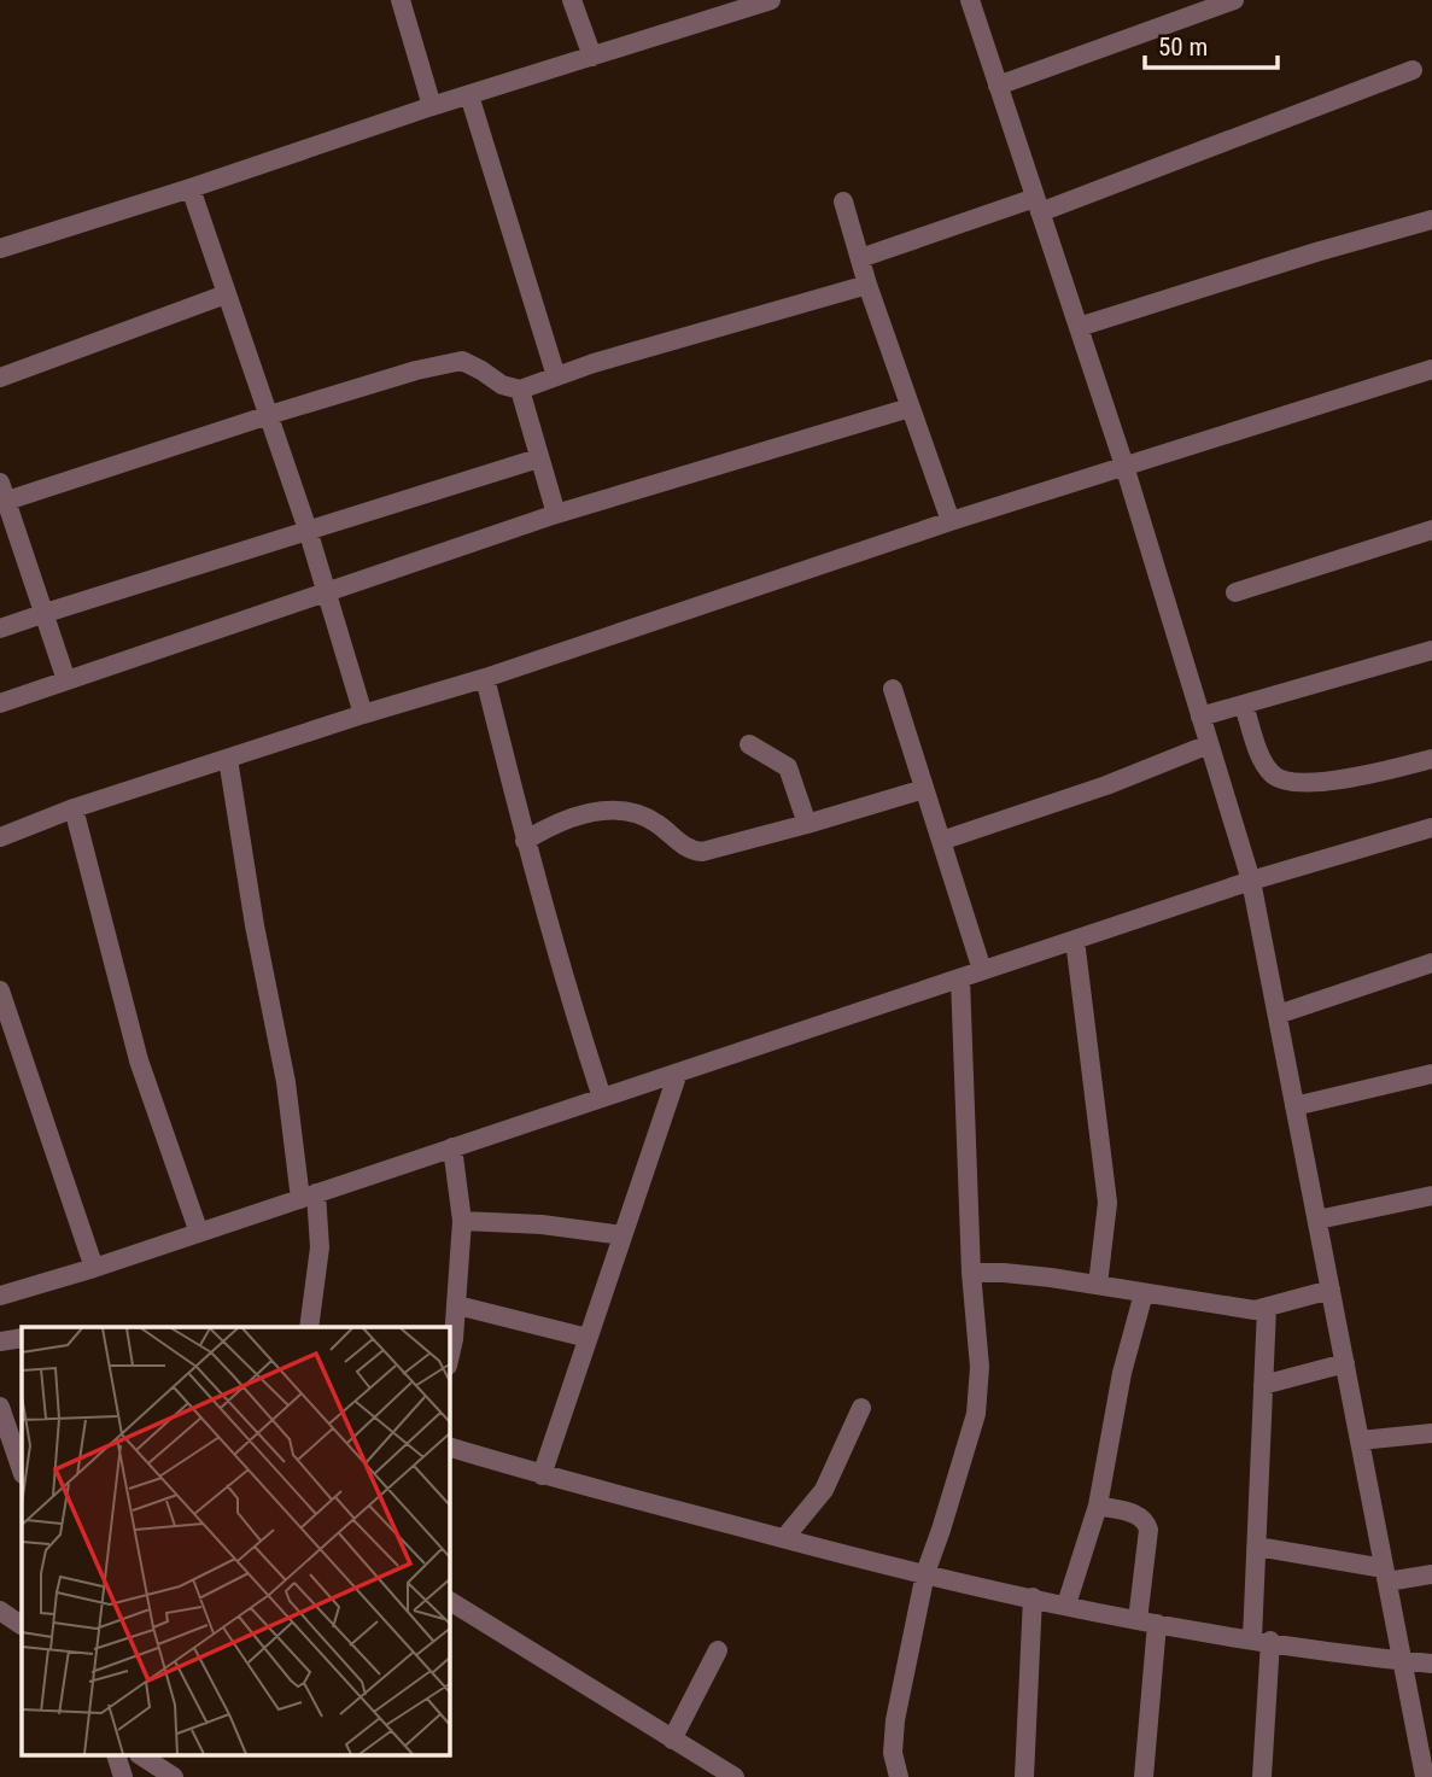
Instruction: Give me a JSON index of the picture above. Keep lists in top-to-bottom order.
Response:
{
  "scale_bar": "50 m"
}
